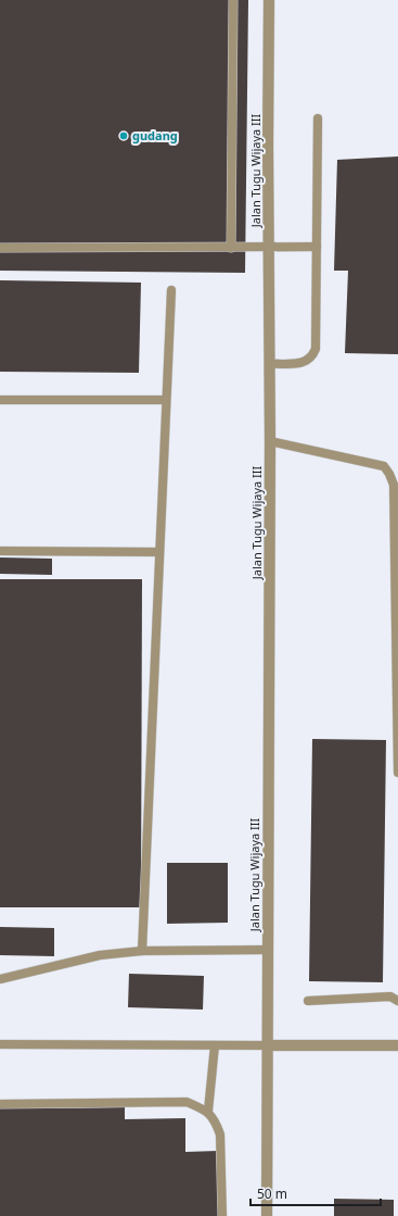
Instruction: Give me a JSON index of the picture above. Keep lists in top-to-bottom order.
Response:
{
  "streets": {
    "street": ["Jalan Tugu Wijaya III"]
  },
  "places": ["gudang"],
  "scale_bar": "50 m"
}
